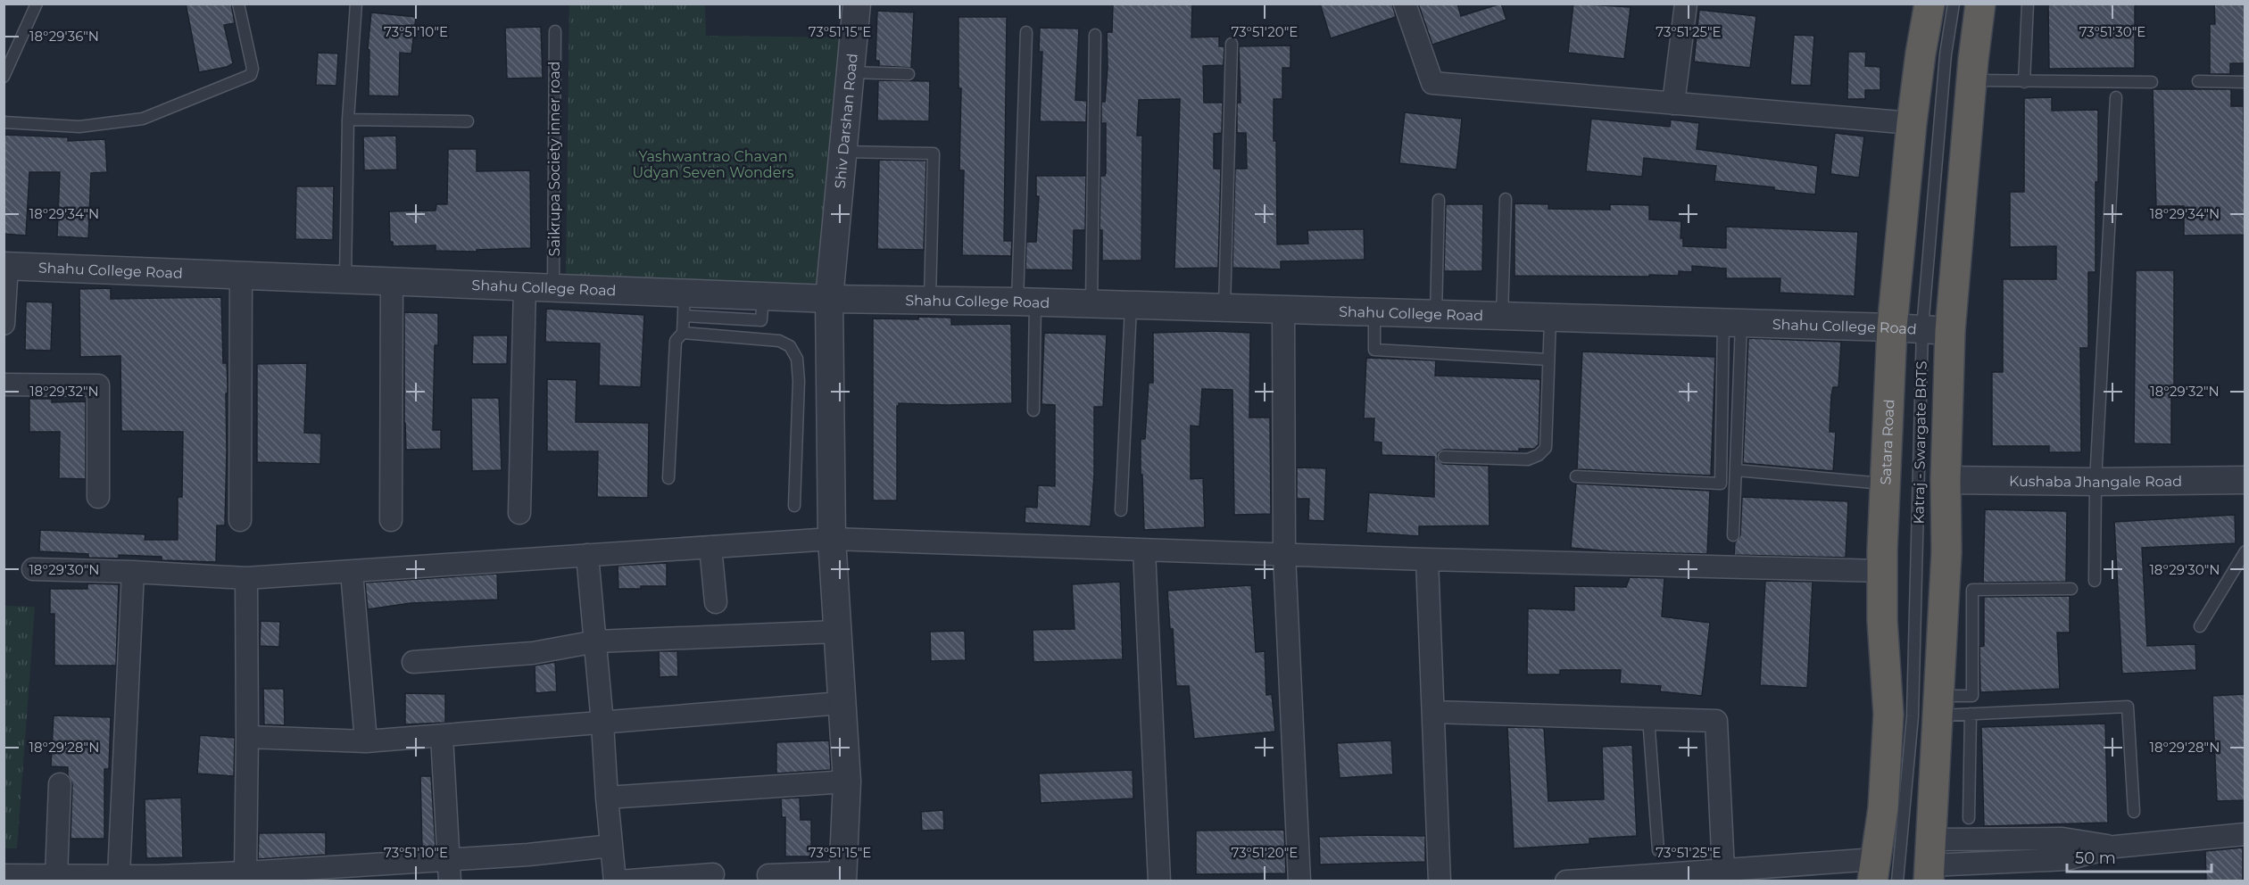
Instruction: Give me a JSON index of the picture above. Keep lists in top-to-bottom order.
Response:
{
  "streets": {
    "highway": ["Satara Road"],
    "street": ["Shiv Darshan Road", "Shahu College Road", "Kushaba Jhangale Road"],
    "lane": ["Saikrupa Society inner road", "Katraj - Swargate BRTS"]
  },
  "crossings": [
    ["Shiv Darshan Road", "Shahu College Road"],
    ["Saikrupa Society inner road", "Shahu College Road"],
    ["Shahu College Road", "Satara Road"],
    ["Shahu College Road", "Katraj - Swargate BRTS"]
  ],
  "parks": ["Yashwantrao Chavan Udyan Seven Wonders"],
  "scale_bar": "50 m",
  "coordinates": [
    "73°51'10\"E",
    "73°51'15\"E",
    "73°51'20\"E",
    "73°51'25\"E",
    "73°51'30\"E",
    "18°29'36\"N",
    "18°29'34\"N",
    "18°29'32\"N",
    "18°29'30\"N",
    "18°29'28\"N"
  ]
}
